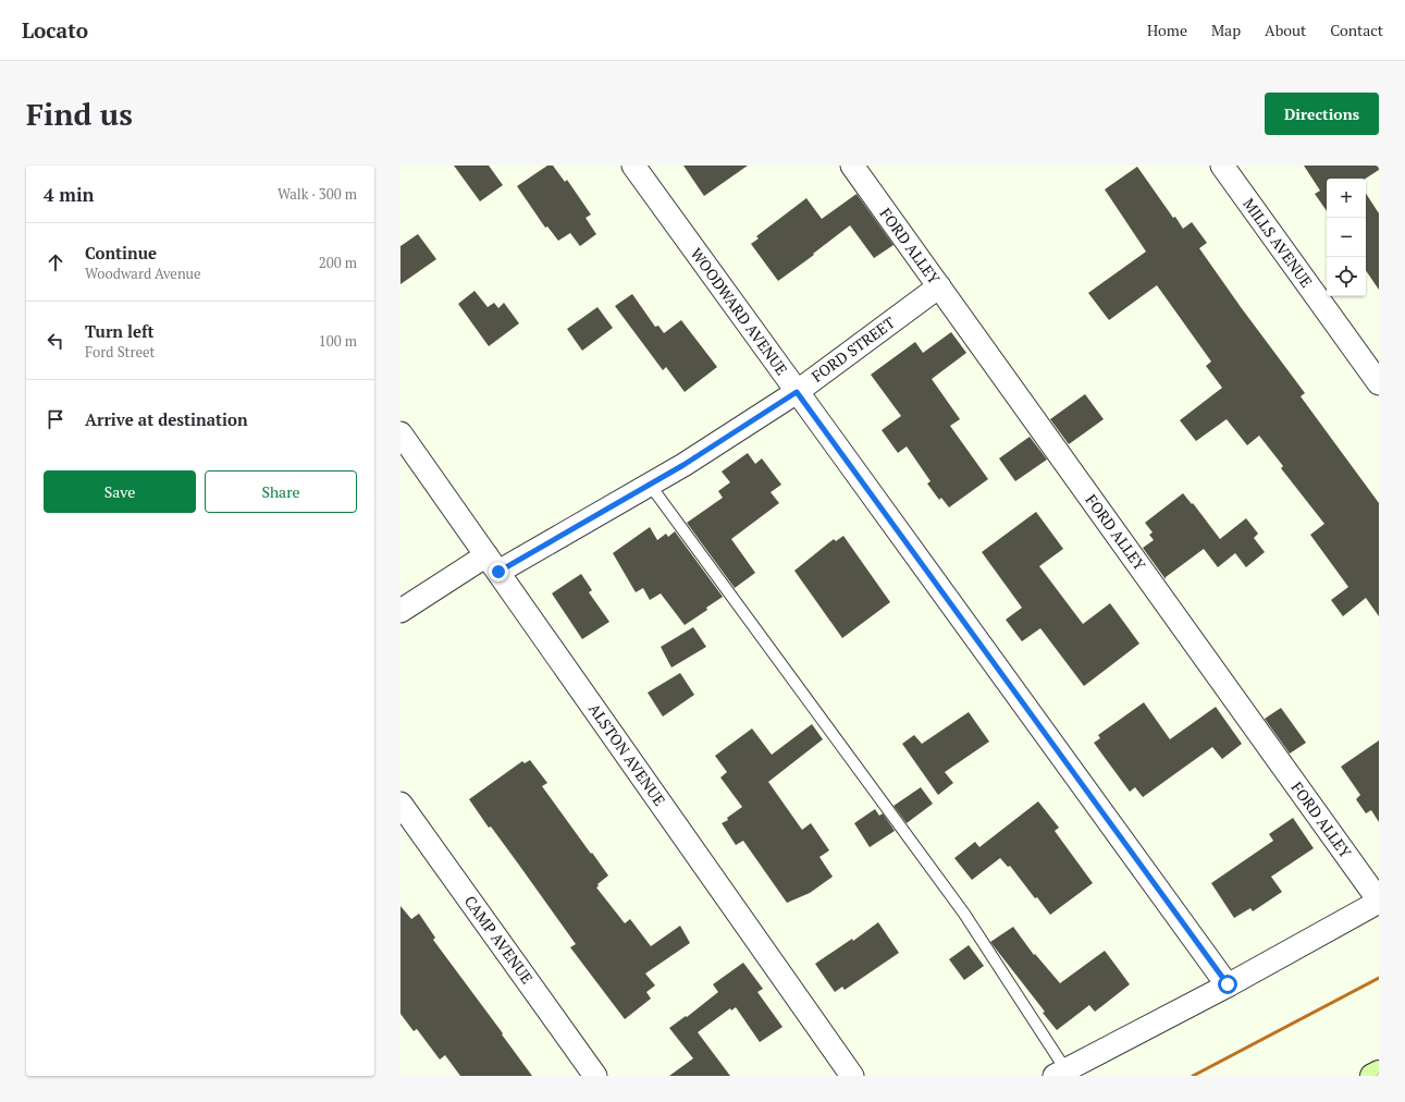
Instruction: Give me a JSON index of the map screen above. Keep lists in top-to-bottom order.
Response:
{
  "streets": {
    "street": [
      "MILLS AVENUE",
      "FORD ALLEY",
      "WOODWARD AVENUE",
      "FORD STREET",
      "ALSTON AVENUE",
      "CAMP AVENUE"
    ]
  },
  "crossings": [
    ["FORD ALLEY", "FORD STREET"],
    ["WOODWARD AVENUE", "FORD STREET"],
    ["FORD STREET", "ALSTON AVENUE"]
  ],
  "page": {
    "header": "Locato",
    "nav": [
      "Home",
      "Map",
      "About",
      "Contact"
    ],
    "buttons": [
      "Directions",
      ["Save", "Share"]
    ],
    "title": "Find us",
    "heading": ["4 min", "Walk · 300 m"],
    "map_buttons": ["+", "−"],
    "list": [
      ["Continue", "Woodward Avenue", "200 m"],
      ["Turn left", "Ford Street", "100 m"],
      "Arrive at destination"
    ]
  }
}
